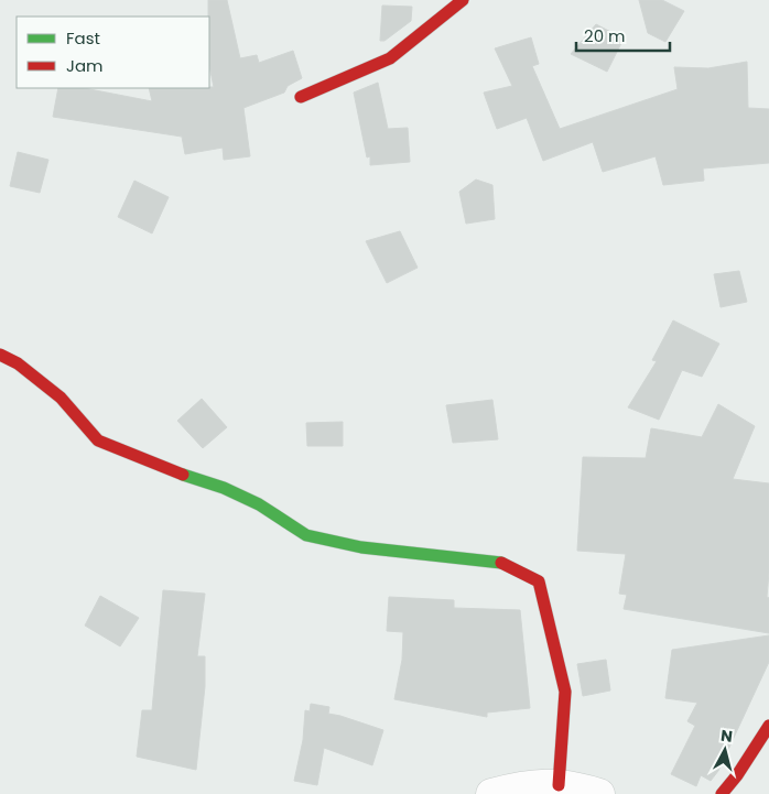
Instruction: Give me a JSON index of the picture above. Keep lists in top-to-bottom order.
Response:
{
  "legend": ["Fast", "Jam"],
  "scale_bar": "20 m",
  "north": "top"
}
